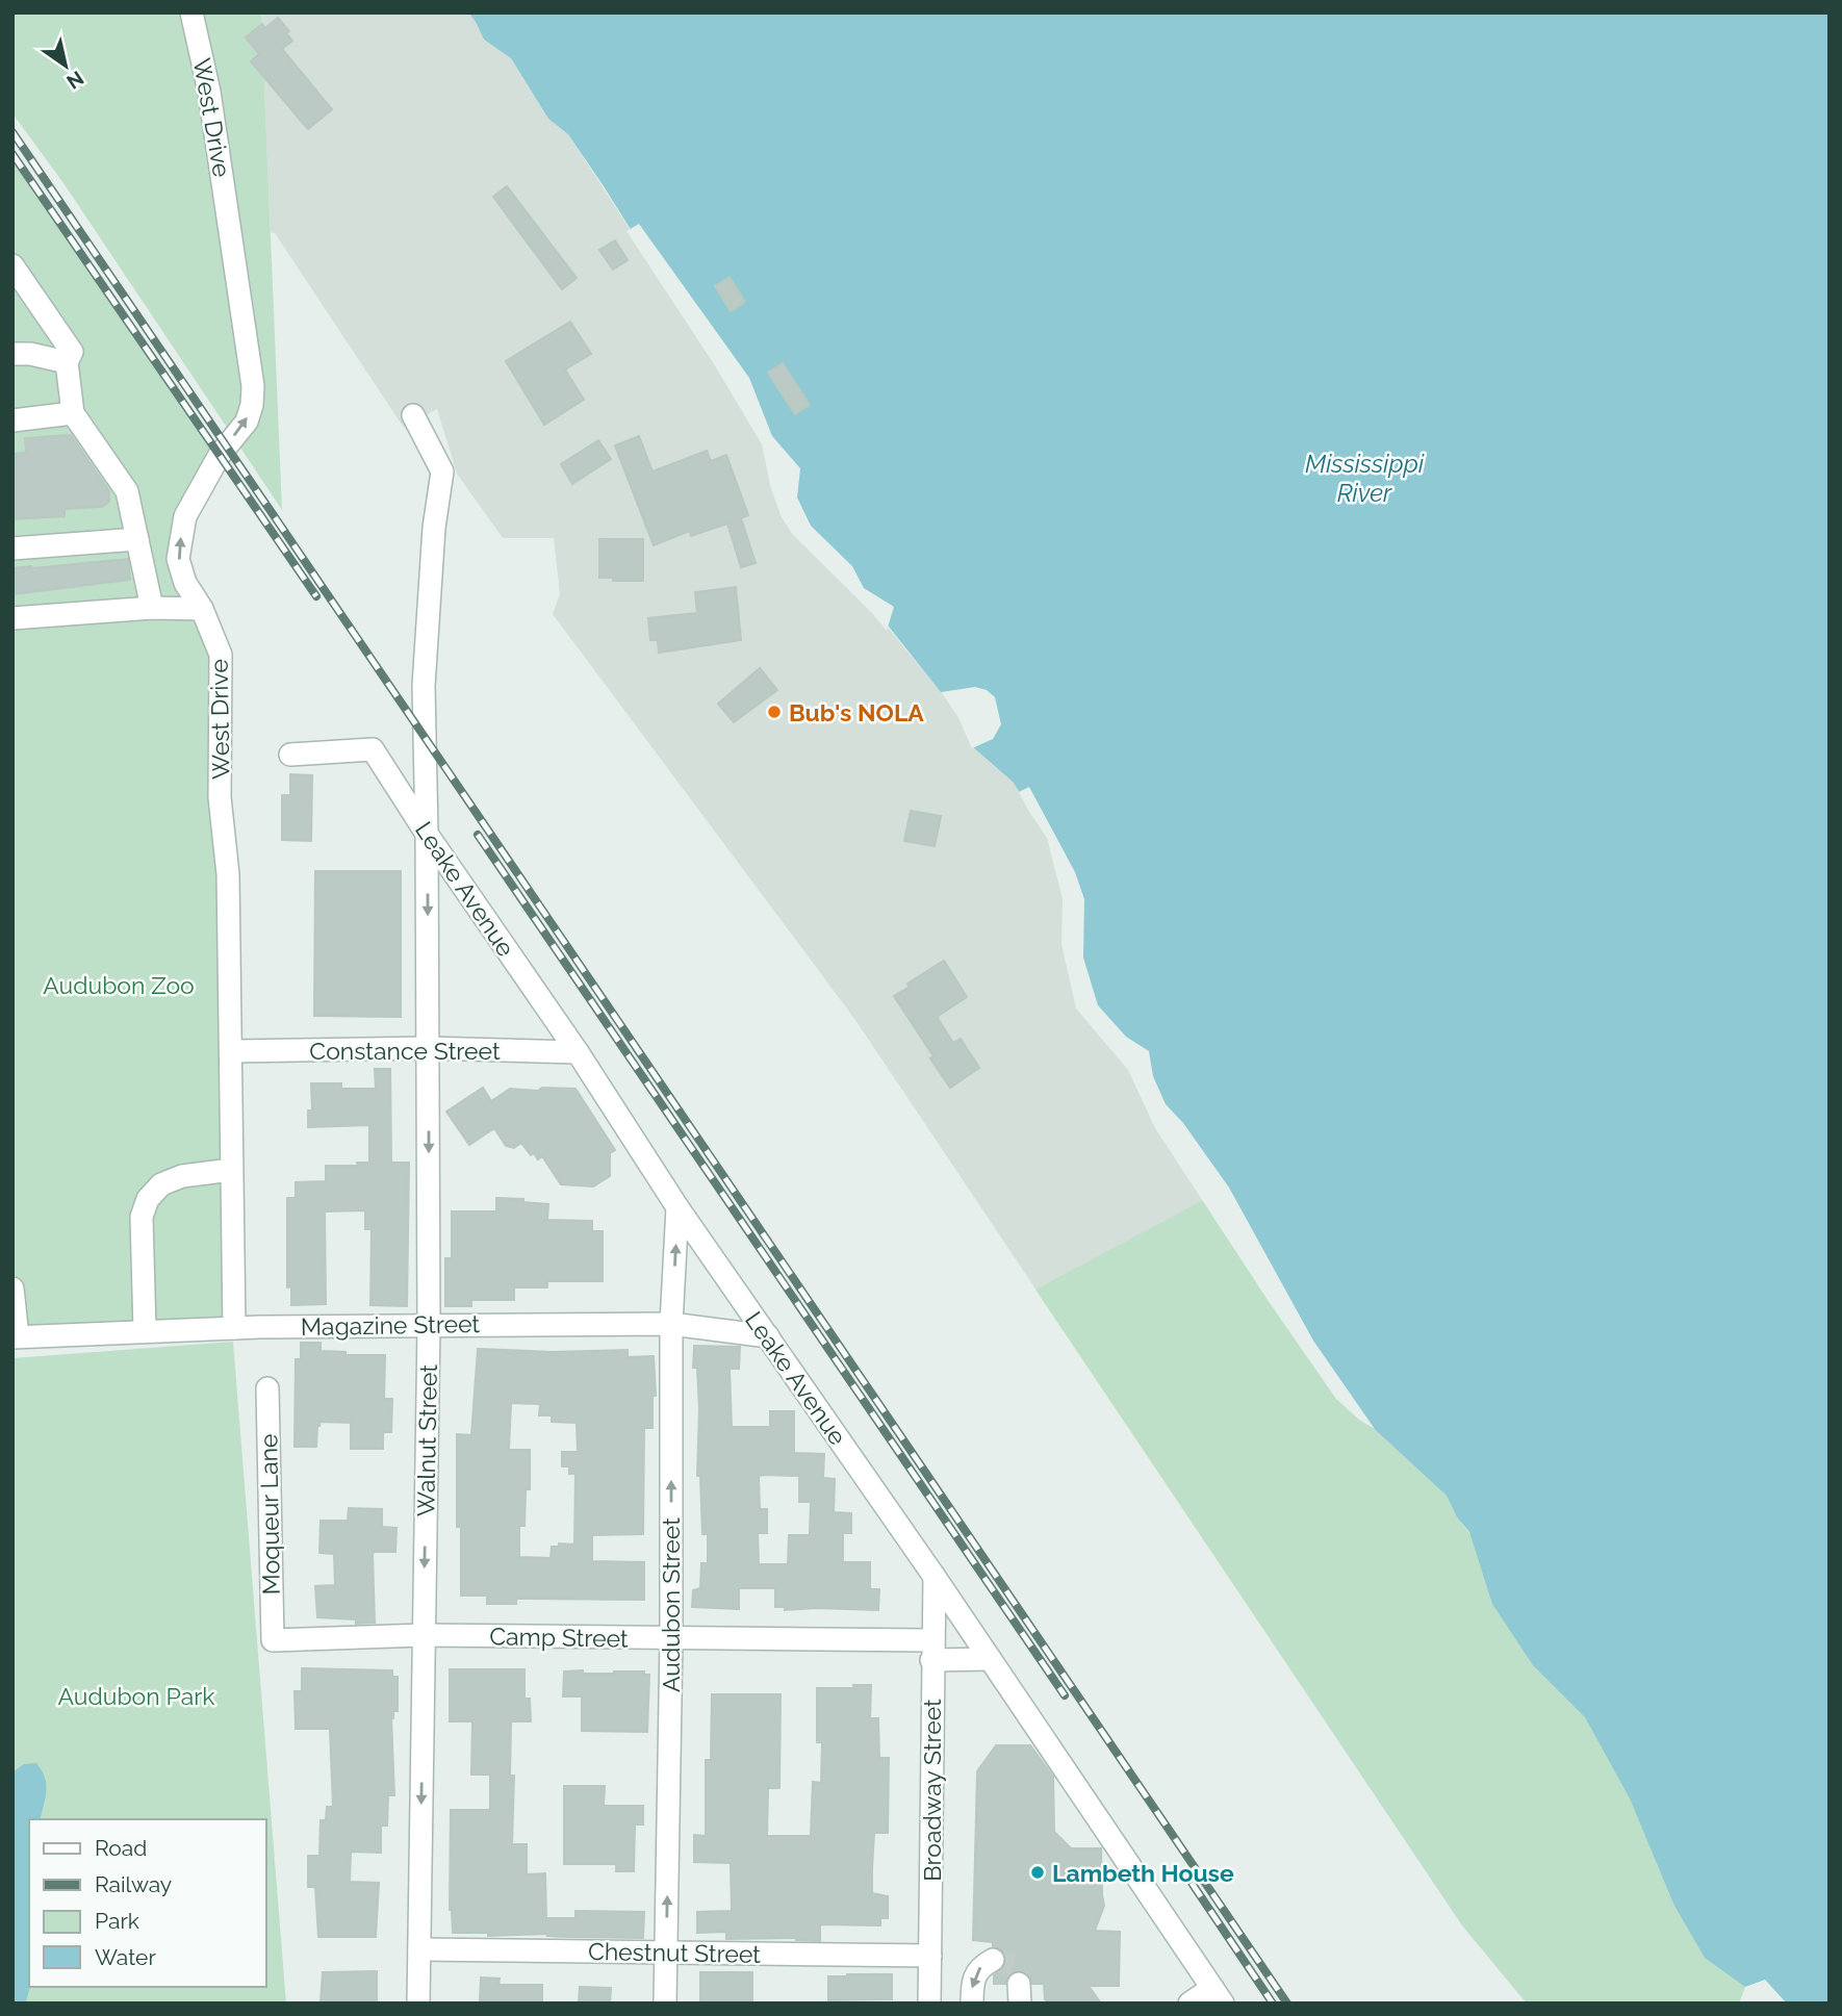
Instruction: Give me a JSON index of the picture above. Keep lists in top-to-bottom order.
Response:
{
  "streets": {
    "street": [
      "West Drive",
      "Leake Avenue",
      "Constance Street",
      "Magazine Street",
      "Walnut Street",
      "Moqueur Lane",
      "Audubon Street",
      "Camp Street",
      "Broadway Street",
      "Chestnut Street"
    ]
  },
  "crossings": [
    ["West Drive", "Constance Street"],
    ["West Drive", "Magazine Street"],
    ["Leake Avenue", "Constance Street"],
    ["Leake Avenue", "Magazine Street"],
    ["Leake Avenue", "Walnut Street"],
    ["Leake Avenue", "Audubon Street"],
    ["Leake Avenue", "Camp Street"],
    ["Leake Avenue", "Broadway Street"],
    ["Constance Street", "Walnut Street"],
    ["Magazine Street", "Walnut Street"],
    ["Magazine Street", "Audubon Street"],
    ["Walnut Street", "Camp Street"],
    ["Walnut Street", "Chestnut Street"],
    ["Moqueur Lane", "Camp Street"],
    ["Audubon Street", "Camp Street"],
    ["Audubon Street", "Chestnut Street"],
    ["Camp Street", "Broadway Street"],
    ["Broadway Street", "Chestnut Street"]
  ],
  "one_way": ["West Drive", "Walnut Street", "Audubon Street"],
  "water": ["Mississippi River"],
  "parks": ["Audubon Zoo", "Audubon Park"],
  "places": ["Bub's NOLA", "Lambeth House"],
  "legend": [
    "Road",
    "Railway",
    "Park",
    "Water"
  ],
  "north": "bottom right"
}
